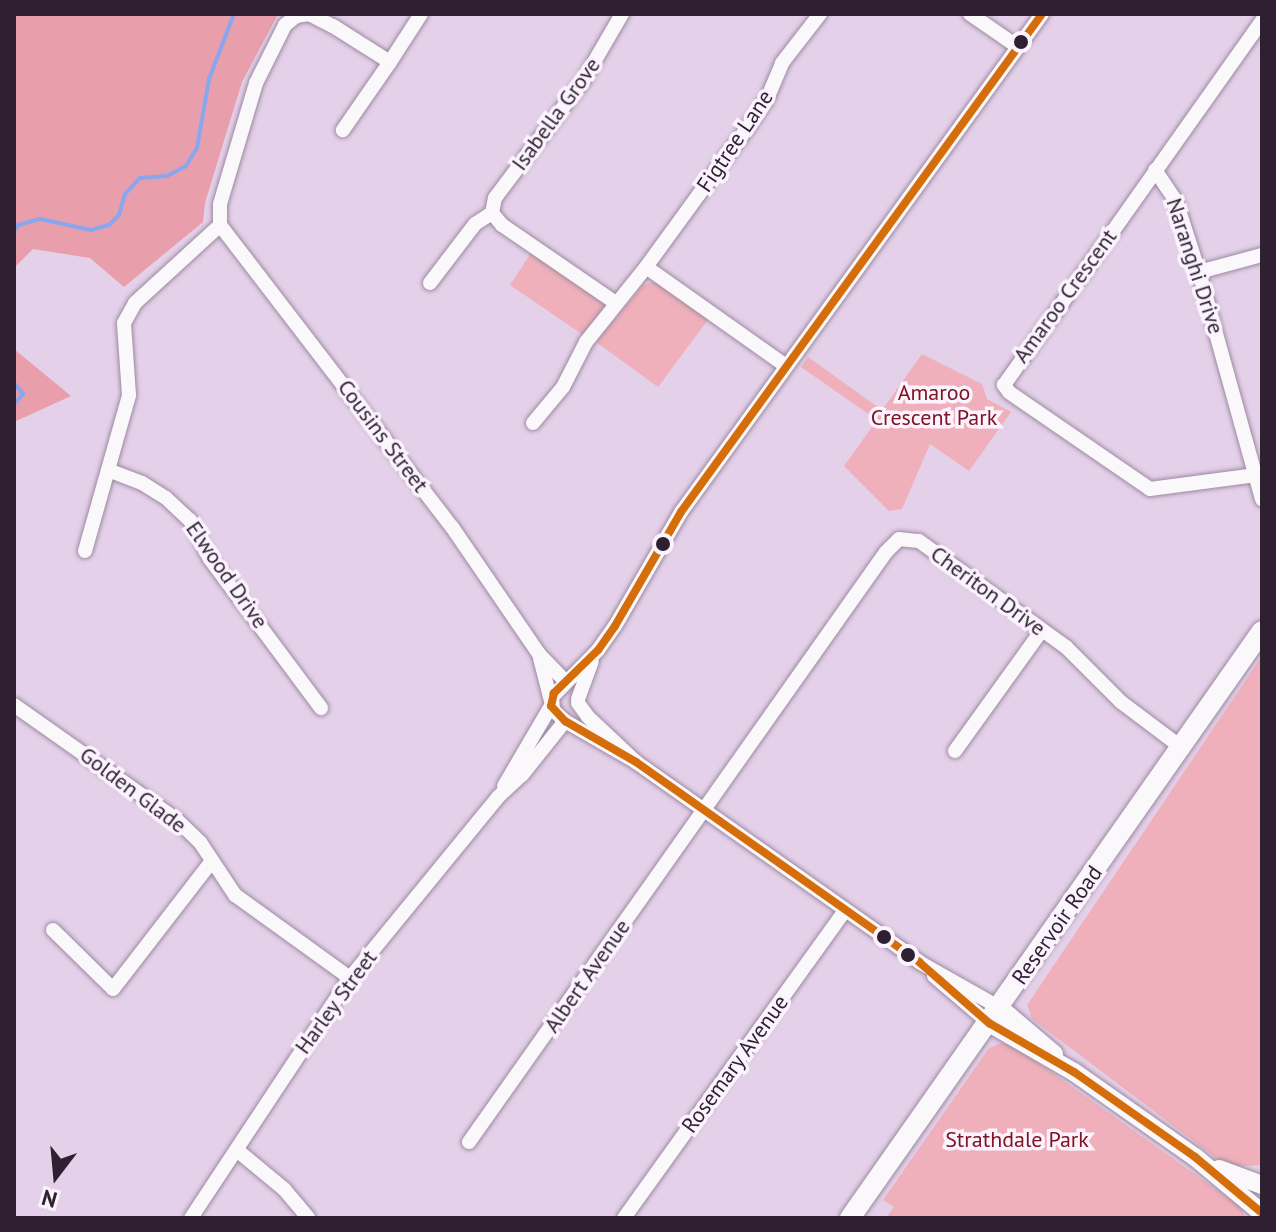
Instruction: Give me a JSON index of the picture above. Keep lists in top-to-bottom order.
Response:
{
  "streets": {
    "main road": ["Reservoir Road"],
    "street": [
      "Isabella Grove",
      "Figtree Lane",
      "Naranghi Drive",
      "Amaroo Crescent",
      "Cousins Street",
      "Elwood Drive",
      "Cheriton Drive",
      "Golden Glade",
      "Albert Avenue",
      "Harley Street",
      "Rosemary Avenue"
    ]
  },
  "crossings": [
    ["Naranghi Drive", "Amaroo Crescent"],
    ["Cousins Street", "Harley Street"],
    ["Cheriton Drive", "Reservoir Road"],
    ["Cheriton Drive", "Albert Avenue"],
    ["Golden Glade", "Harley Street"]
  ],
  "parks": ["Amaroo Crescent Park", "Strathdale Park"],
  "north": "bottom"
}
